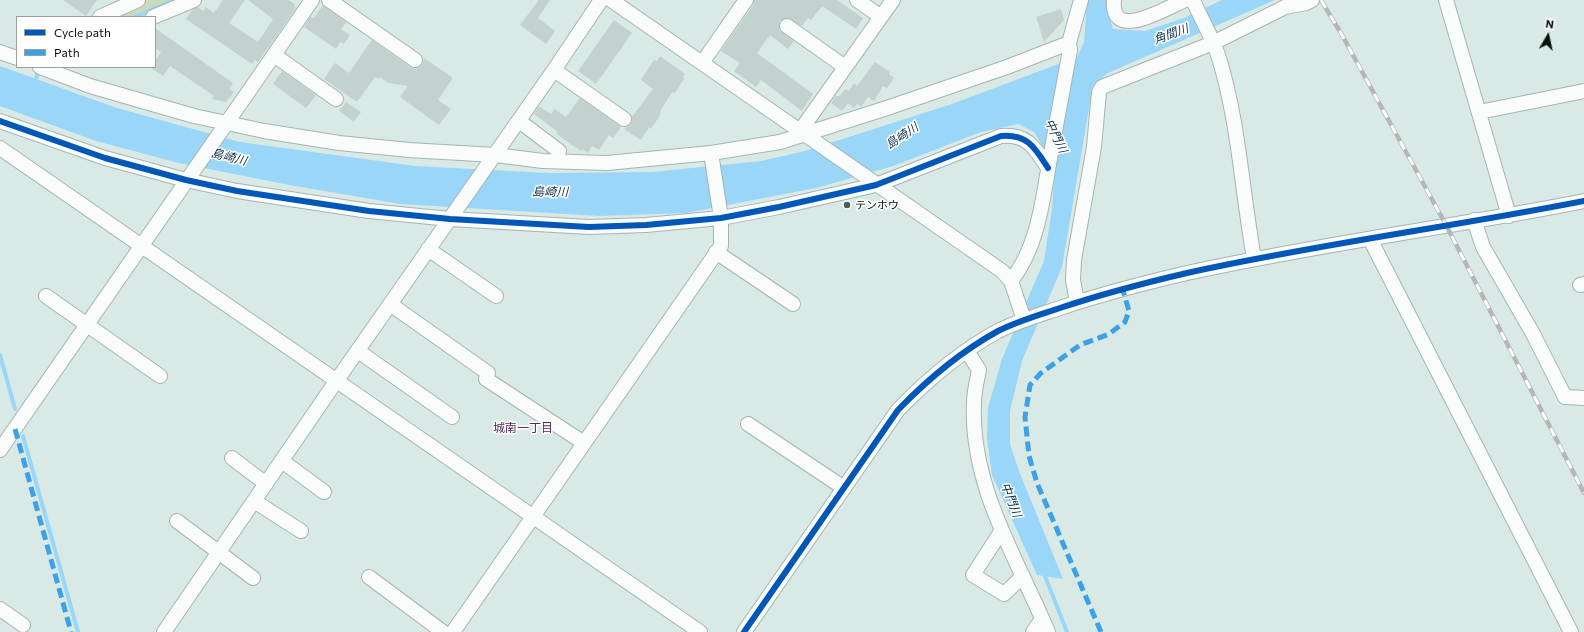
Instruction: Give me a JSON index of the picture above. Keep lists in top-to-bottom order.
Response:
{
  "districts": ["城南一丁目"],
  "water": ["角間川", "島崎川", "中門川"],
  "places": ["テンホウ"],
  "legend": ["Cycle path", "Path"],
  "north": "top"
}
